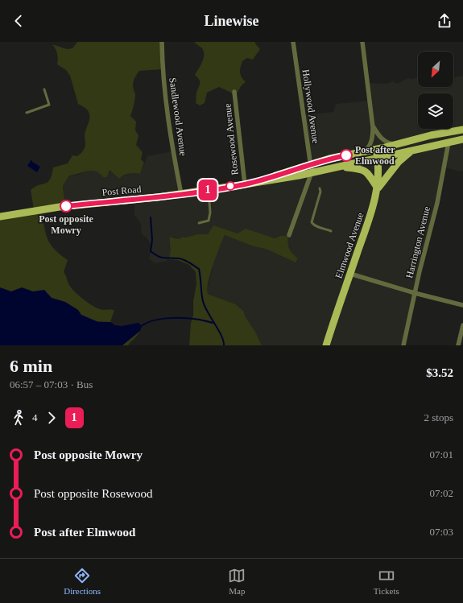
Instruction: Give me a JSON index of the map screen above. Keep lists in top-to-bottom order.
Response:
{
  "streets": {
    "main road": ["Post Road", "Elmwood Avenue"],
    "street": [
      "Hollywood Avenue",
      "Sandlewood Avenue",
      "Rosewood Avenue",
      "Harrington Avenue"
    ]
  },
  "crossings": [
    ["Hollywood Avenue", "Post Road"],
    ["Sandlewood Avenue", "Post Road"],
    ["Rosewood Avenue", "Post Road"],
    ["Post Road", "Harrington Avenue"],
    ["Post Road", "Elmwood Avenue"]
  ],
  "places": ["Post after Elmwood", "Post opposite Mowry"],
  "lines": ["bus line 1"],
  "north": "bottom left",
  "page": {
    "header": "Linewise",
    "on_map": "1",
    "heading": ["6 min", "06:57 – 07:03 · Bus", "$3.52"],
    "legs": ["4", "1", "2 stops"],
    "list": [
      {
        "name": "Post opposite Mowry",
        "value": "07:01"
      },
      {
        "name": "Post opposite Rosewood",
        "value": "07:02"
      },
      {
        "name": "Post after Elmwood",
        "value": "07:03"
      }
    ],
    "tabs": ["Directions", "Map", "Tickets"]
  }
}
